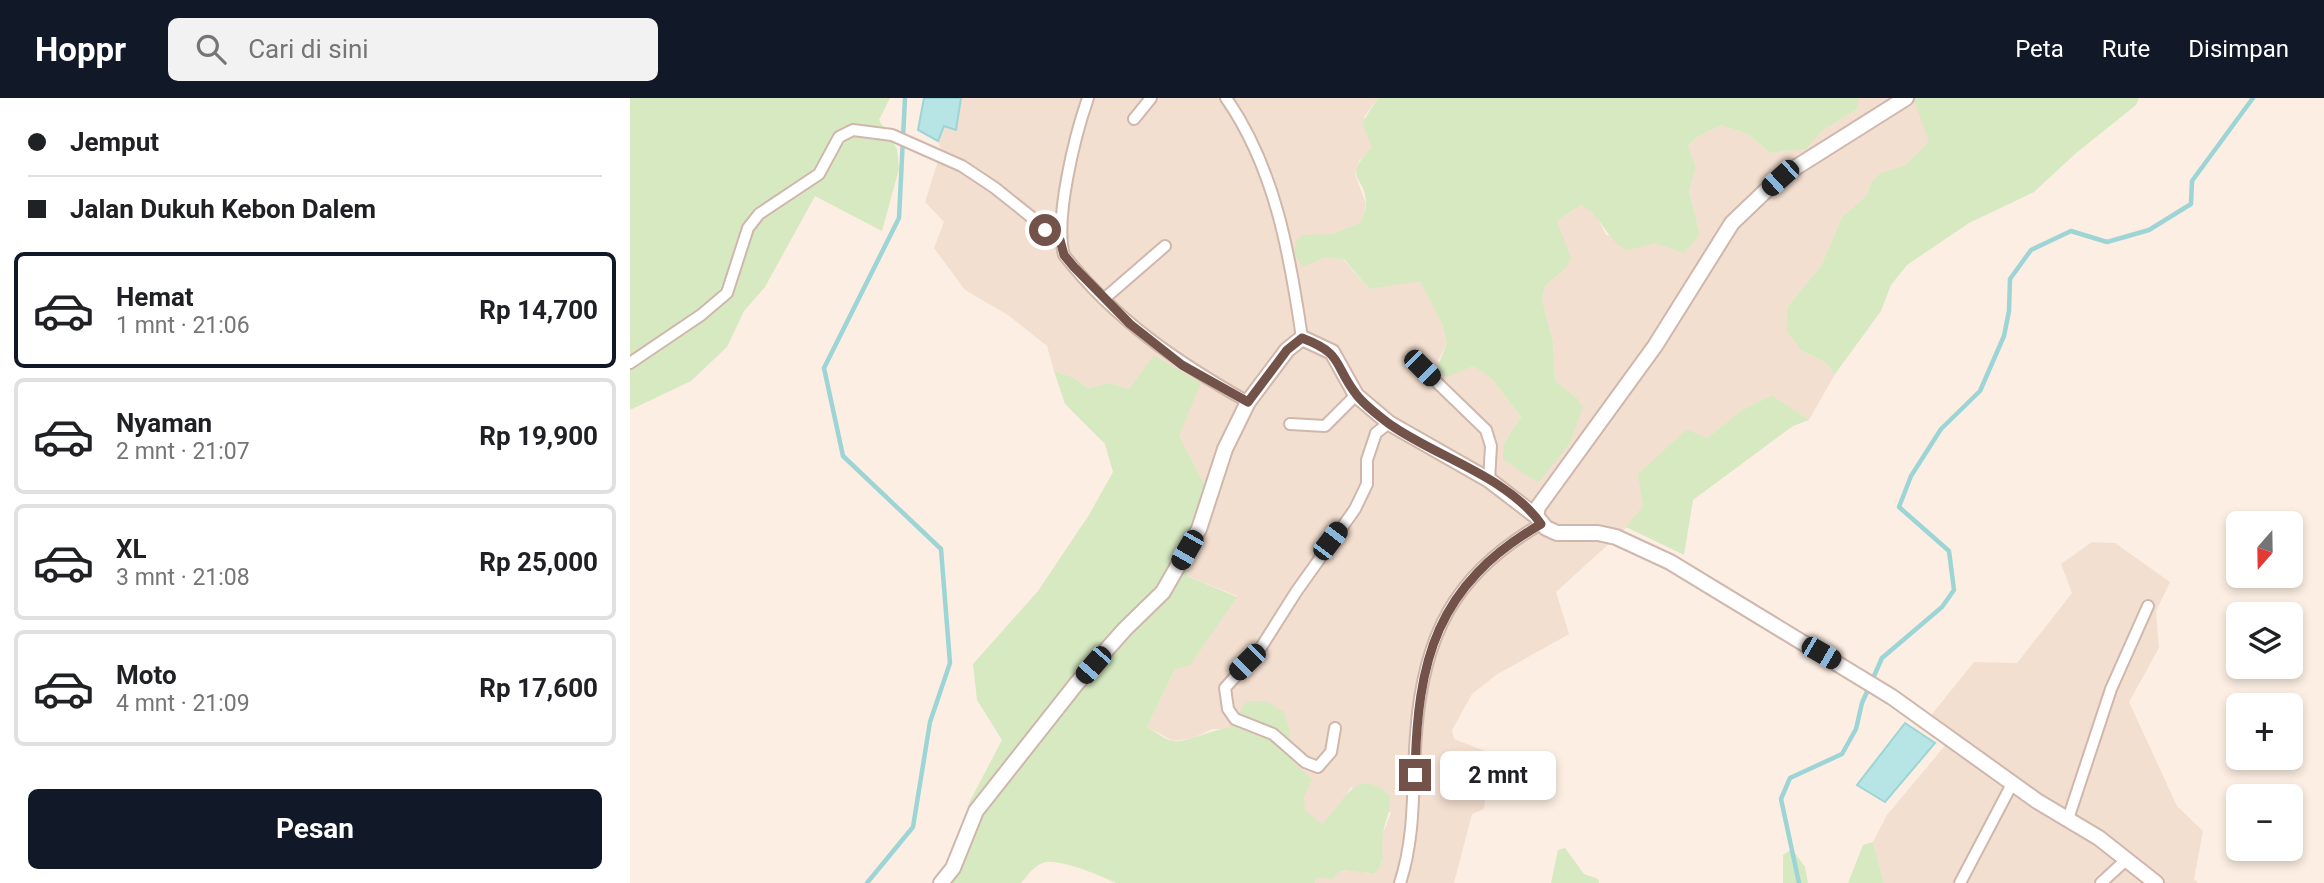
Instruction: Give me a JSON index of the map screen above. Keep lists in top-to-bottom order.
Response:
{
  "north": "bottom",
  "page": {
    "header": "Hoppr",
    "search": "Cari di sini",
    "nav": ["Peta", "Rute", "Disimpan"],
    "banner": ["Jemput", "Jalan Dukuh Kebon Dalem"],
    "list": [
      {
        "name": "Hemat",
        "note": "1 mnt · 21:06",
        "value": "Rp 14,700"
      },
      {
        "name": "Nyaman",
        "note": "2 mnt · 21:07",
        "value": "Rp 19,900"
      },
      {
        "name": "XL",
        "note": "3 mnt · 21:08",
        "value": "Rp 25,000"
      },
      {
        "name": "Moto",
        "note": "4 mnt · 21:09",
        "value": "Rp 17,600"
      }
    ],
    "map_buttons": ["+", "−"],
    "bubble": "2 mnt",
    "buttons": "Pesan"
  }
}
